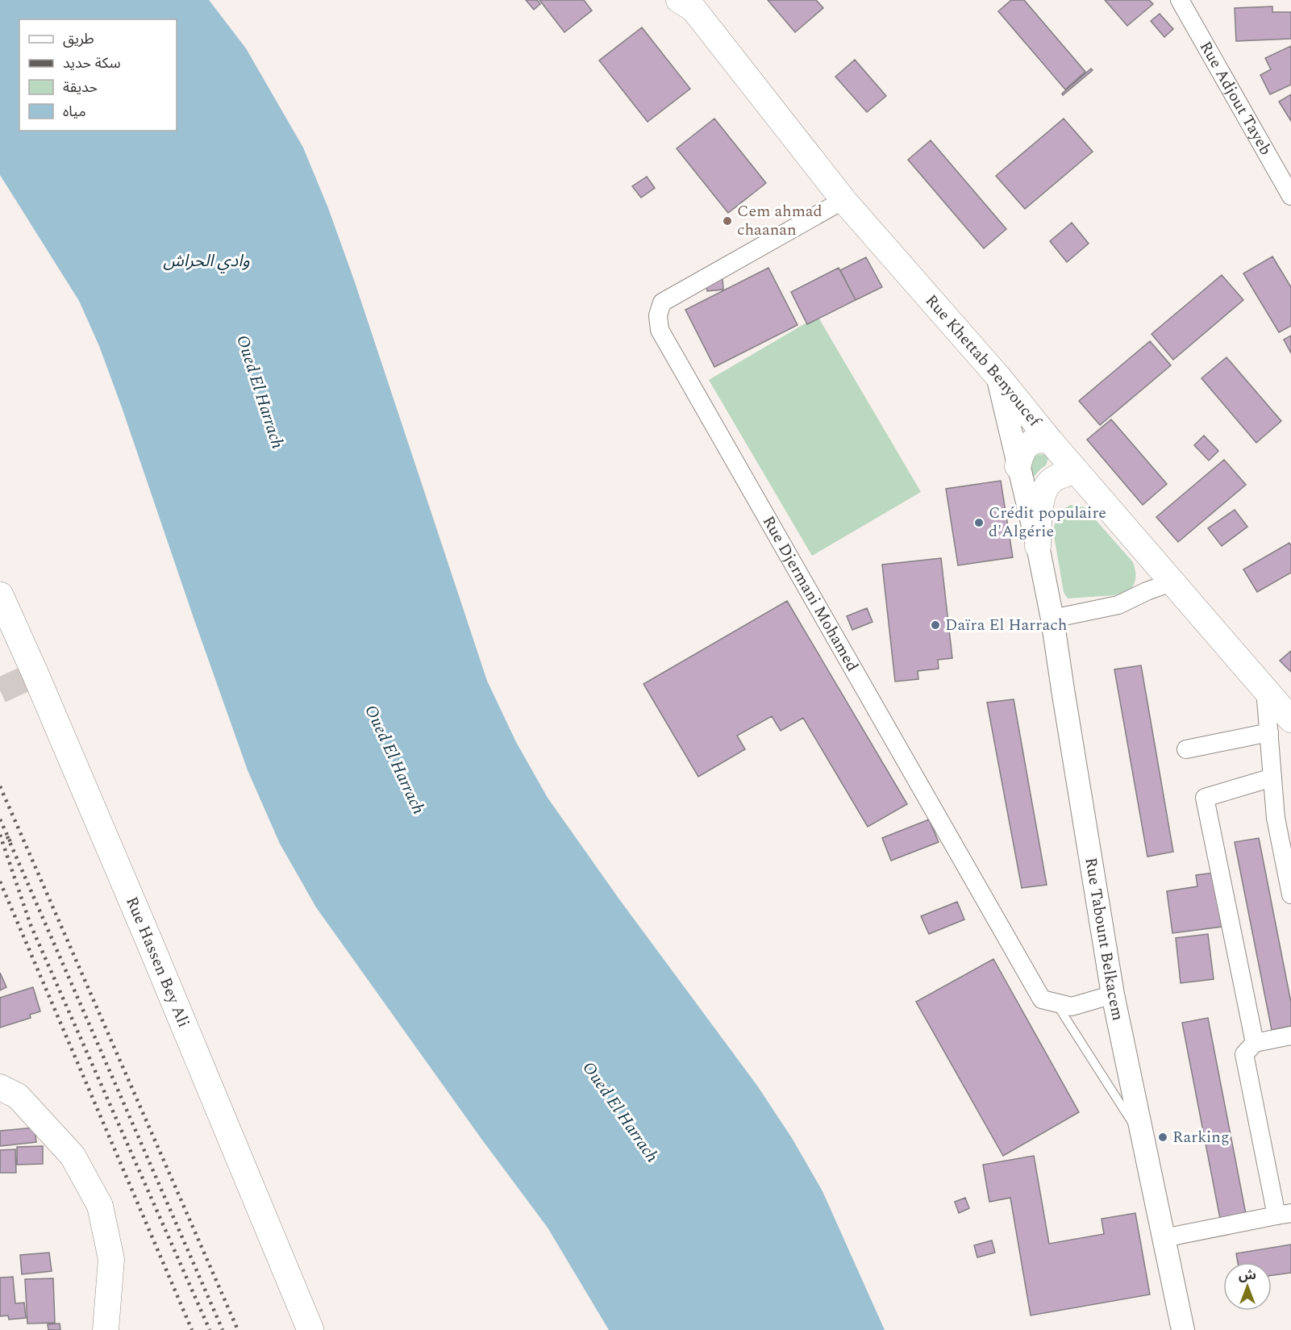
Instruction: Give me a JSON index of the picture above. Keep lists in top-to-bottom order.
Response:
{
  "streets": {
    "main road": ["Rue Khettab Benyoucef", "Rue Hassen Bey Ali"],
    "street": ["Rue Adjout Tayeb", "Rue Djermani Mohamed", "Rue Tabount Belkacem"]
  },
  "crossings": [
    ["Rue Khettab Benyoucef", "Rue Djermani Mohamed"],
    ["Rue Khettab Benyoucef", "Rue Tabount Belkacem"],
    ["Rue Djermani Mohamed", "Rue Tabount Belkacem"]
  ],
  "water": ["وادي الحراش", "Oued El Harrach"],
  "places": [
    "Cem ahmad chaanan",
    "Crédit populaire d'Algérie",
    "Daïra El Harrach",
    "Rarking"
  ],
  "legend": [
    "طريق",
    "سكة حديد",
    "حديقة",
    "مياه"
  ],
  "north": "top"
}
